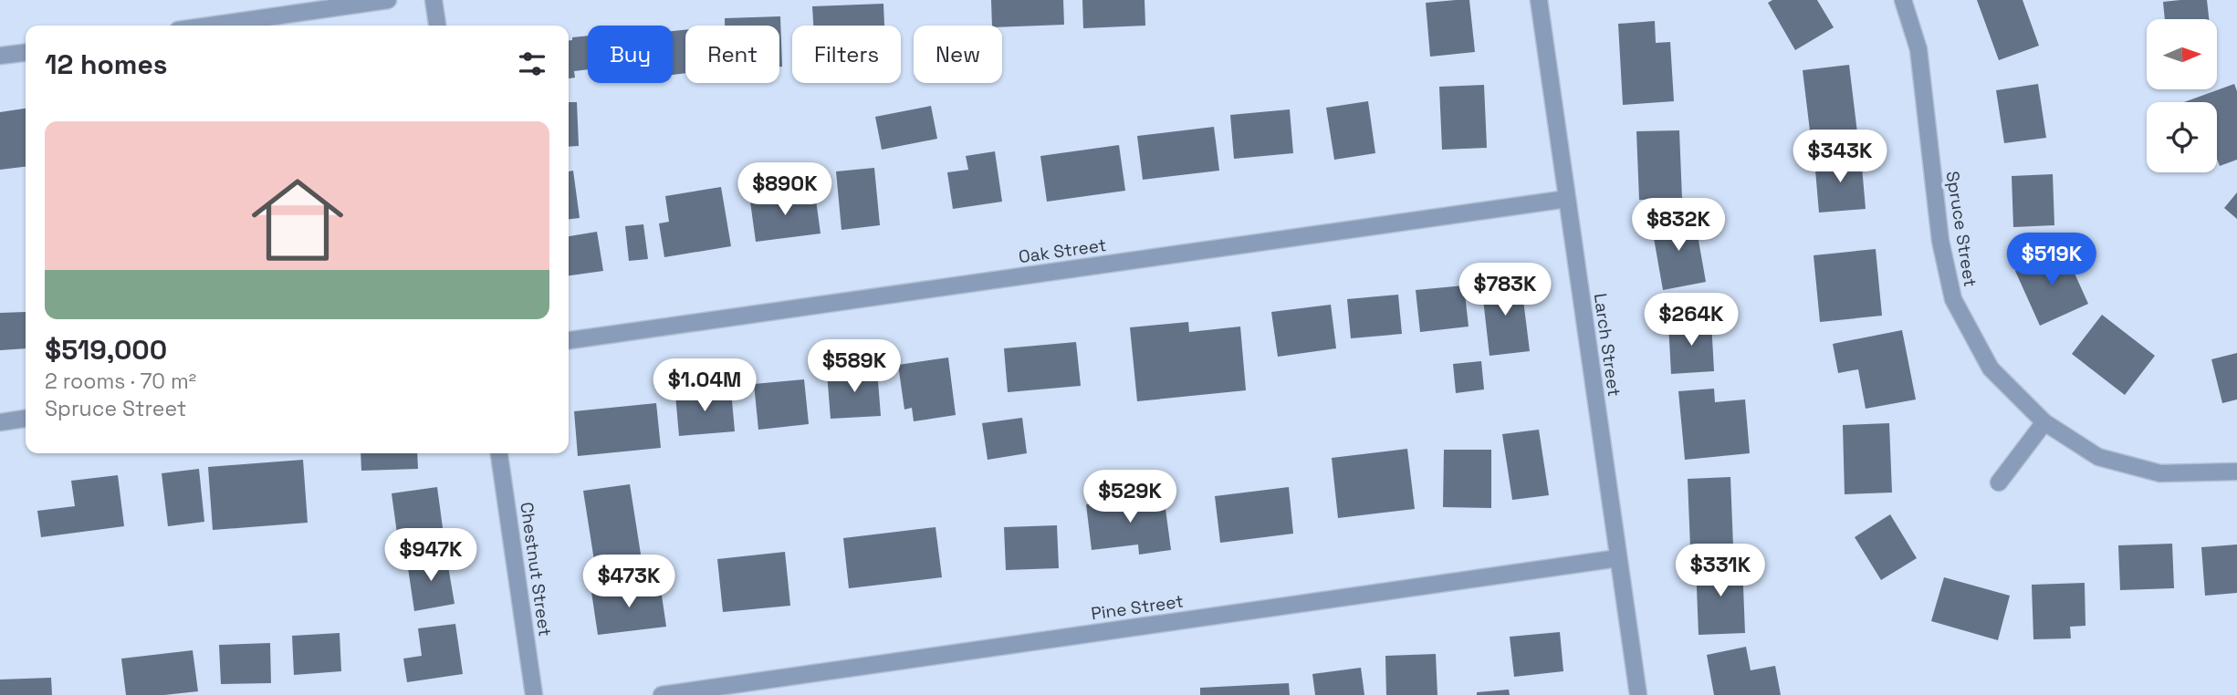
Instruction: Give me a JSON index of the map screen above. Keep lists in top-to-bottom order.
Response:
{
  "streets": {
    "street": [
      "Spruce Street",
      "Oak Street",
      "Larch Street",
      "Chestnut Street",
      "Pine Street"
    ]
  },
  "crossings": [
    ["Oak Street", "Larch Street"],
    ["Larch Street", "Pine Street"]
  ],
  "north": "right",
  "page": {
    "chip": [
      "Buy",
      "Rent",
      "Filters",
      "New"
    ],
    "heading": "12 homes",
    "list": [
      {
        "name": "$519,000",
        "note": "2 rooms · 70 m² · Spruce Street"
      }
    ],
    "price": [
      "$343K",
      "$890K",
      "$832K",
      "$519K",
      "$783K",
      "$264K",
      "$589K",
      "$1.04M",
      "$529K",
      "$947K",
      "$331K",
      "$473K"
    ]
  }
}
